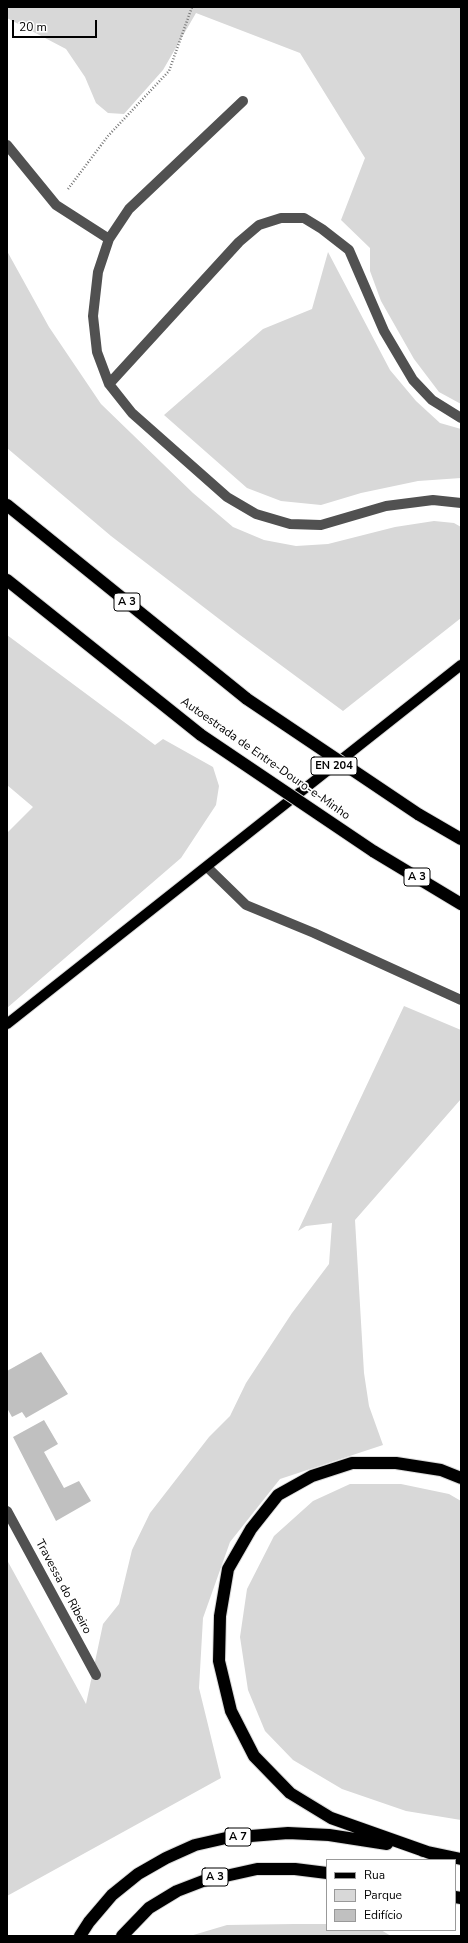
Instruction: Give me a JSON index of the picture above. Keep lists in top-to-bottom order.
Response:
{
  "streets": {
    "highway": ["A 3", "Autoestrada de Entre-Douro-e-Minho", "A 7"],
    "main road": ["EN 204"],
    "street": ["Travessa do Ribeiro"]
  },
  "legend": ["Rua", "Parque", "Edifício"],
  "scale_bar": "20 m"
}
